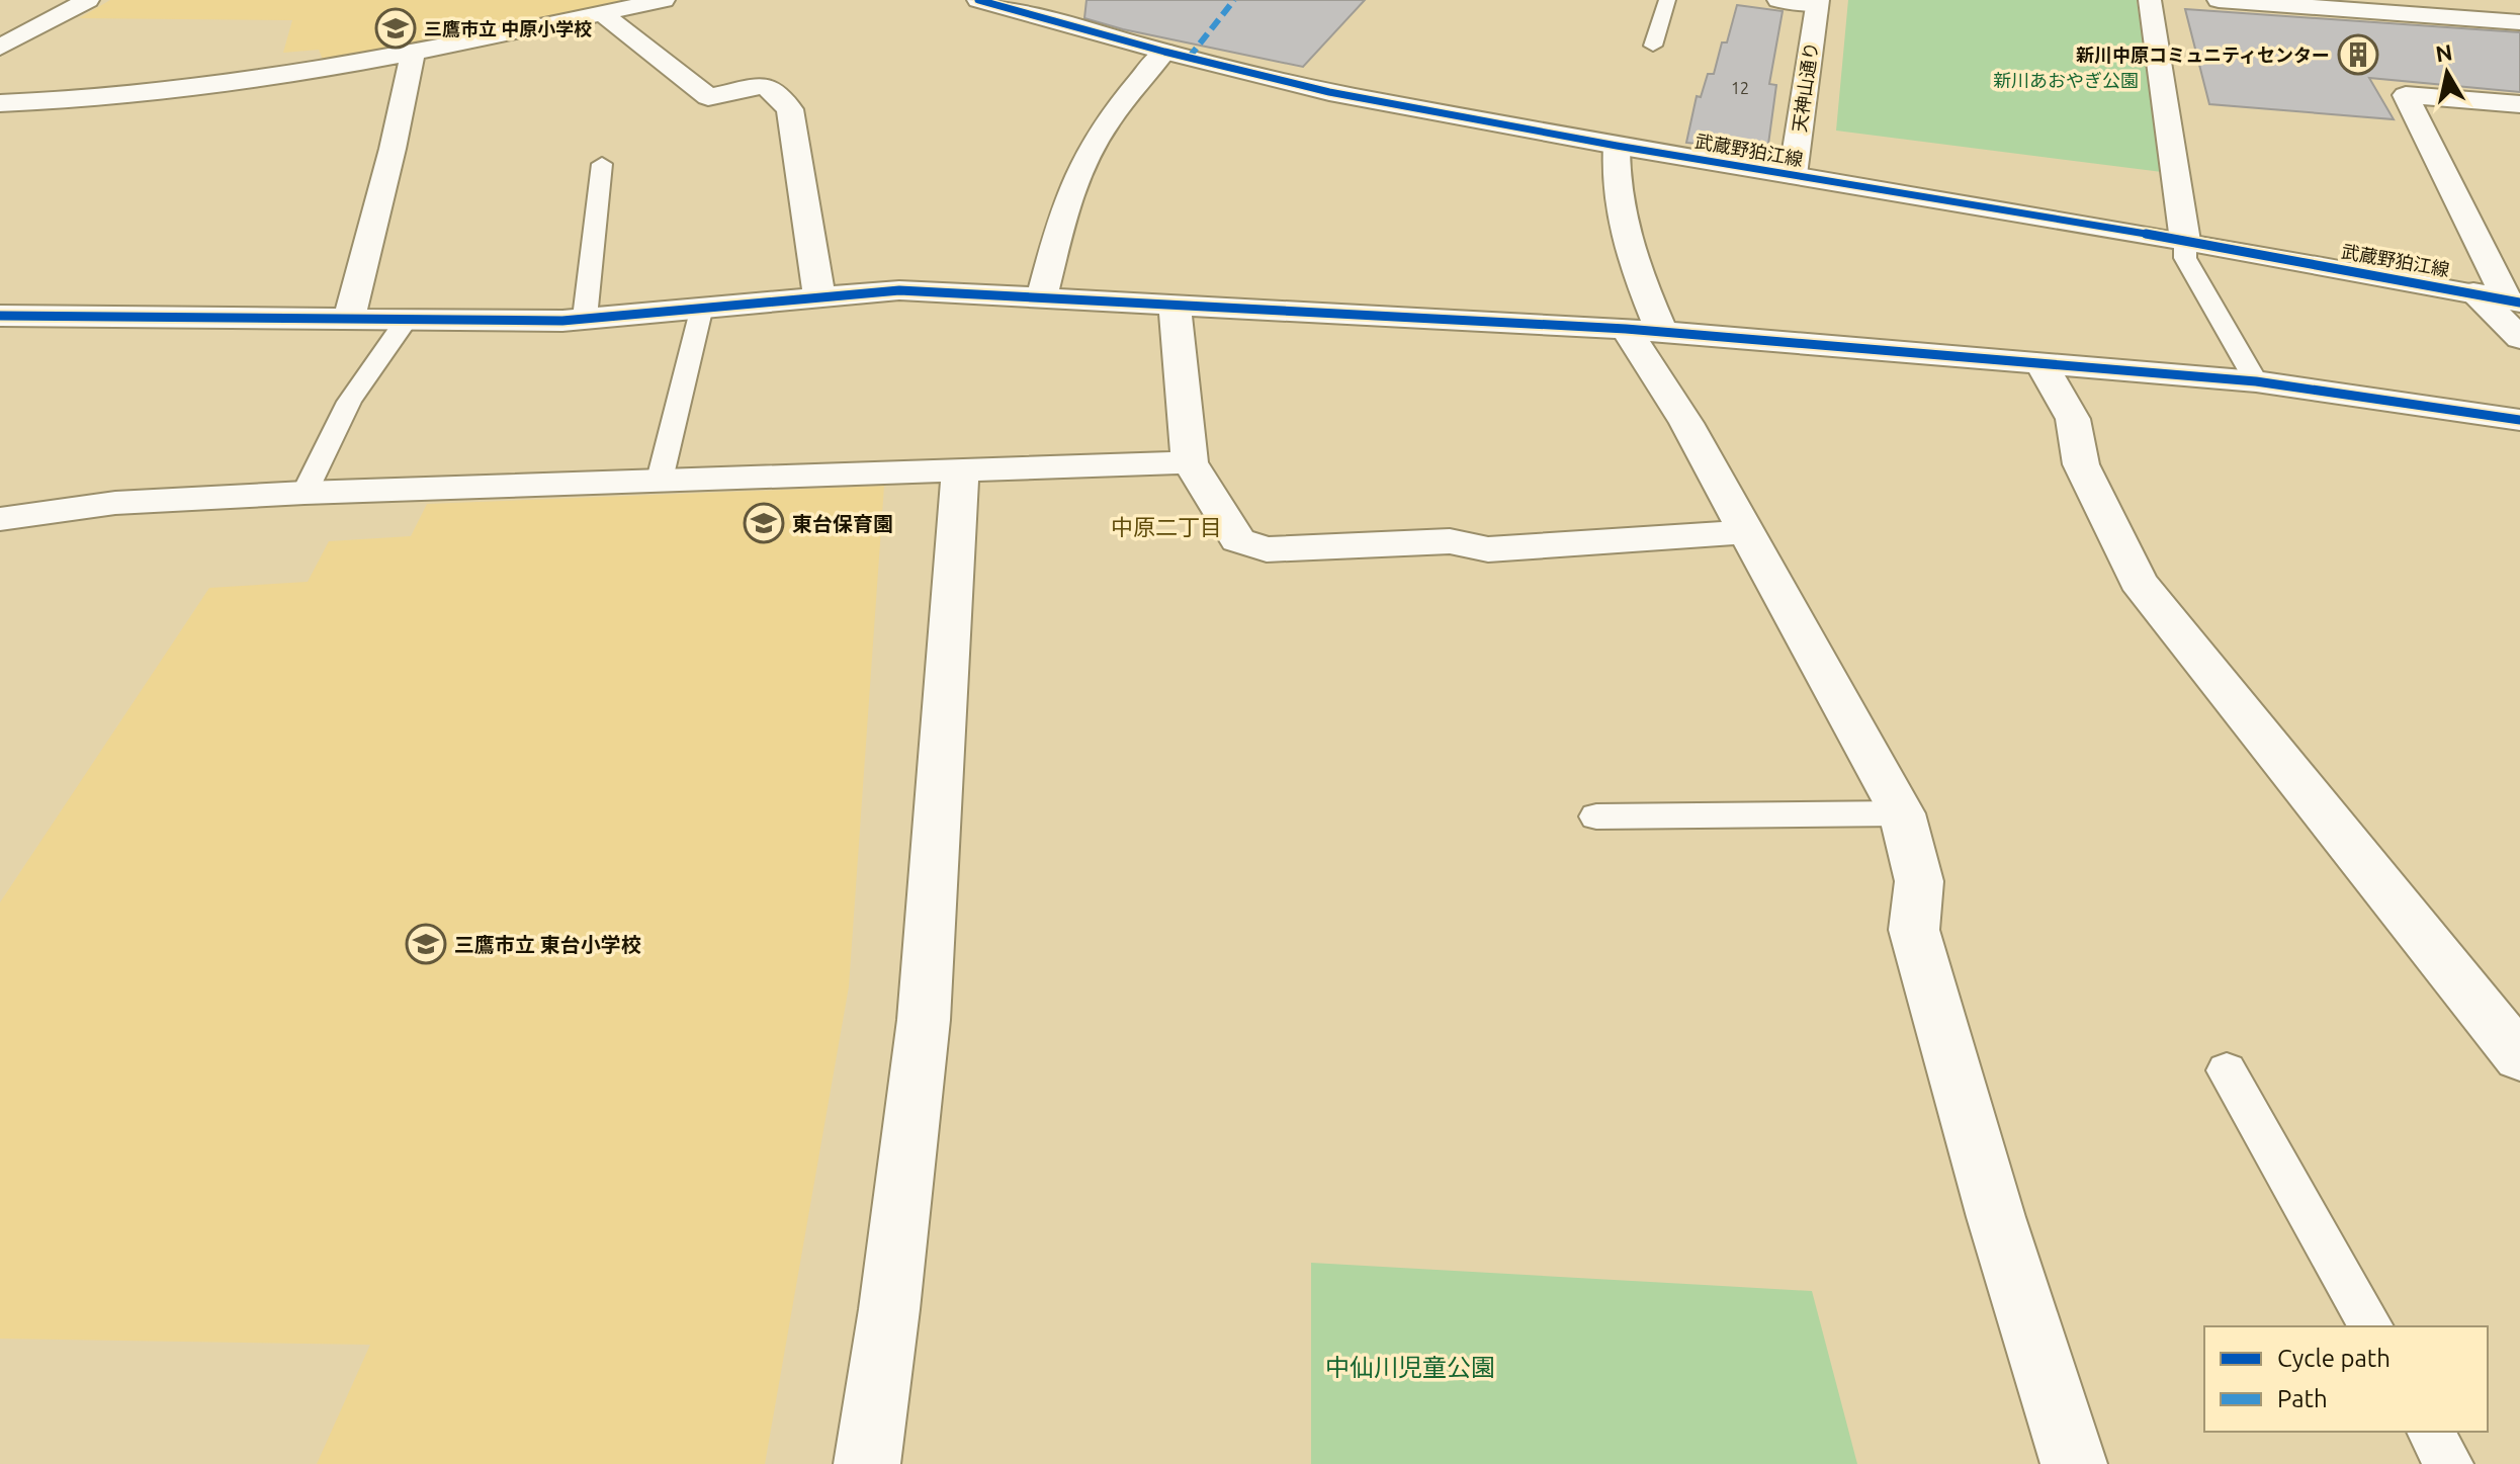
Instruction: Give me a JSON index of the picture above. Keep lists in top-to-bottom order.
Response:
{
  "streets": {
    "street": ["天神山通り", "武蔵野狛江線"]
  },
  "crossings": [
    ["天神山通り", "武蔵野狛江線"]
  ],
  "districts": ["中原二丁目"],
  "parks": ["新川あおやぎ公園", "中仙川児童公園"],
  "places": {
    "school or university": ["三鷹市立 中原小学校", "東台保育園", "三鷹市立 東台小学校"],
    "building": ["新川中原コミュニティセンター"]
  },
  "house_numbers": ["12"],
  "legend": ["Cycle path", "Path"],
  "north": "top"
}
